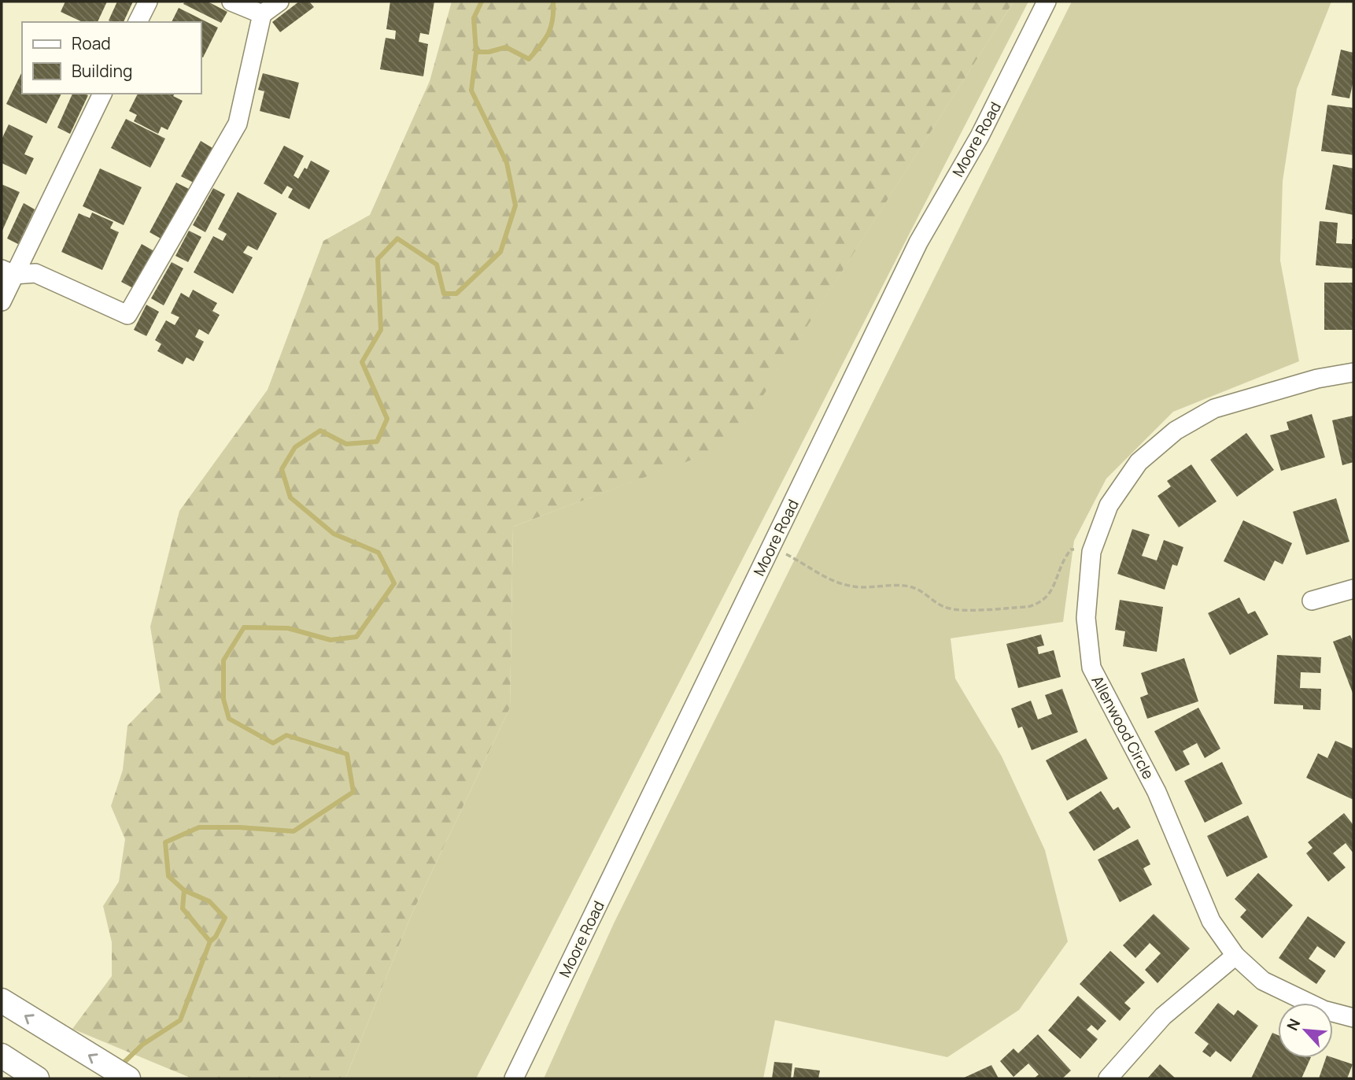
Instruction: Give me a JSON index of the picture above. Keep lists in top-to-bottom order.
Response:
{
  "streets": {
    "street": ["Moore Road", "Allenwood Circle"]
  },
  "legend": ["Road", "Building"],
  "north": "top left"
}
